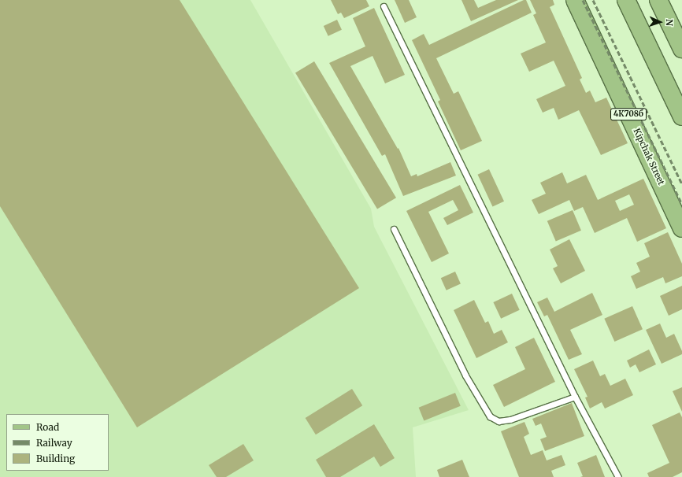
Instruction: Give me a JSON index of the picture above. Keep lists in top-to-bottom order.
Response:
{
  "streets": {
    "main road": ["4К708б", "Kipchak Street"]
  },
  "legend": ["Road", "Railway", "Building"],
  "north": "right"
}
